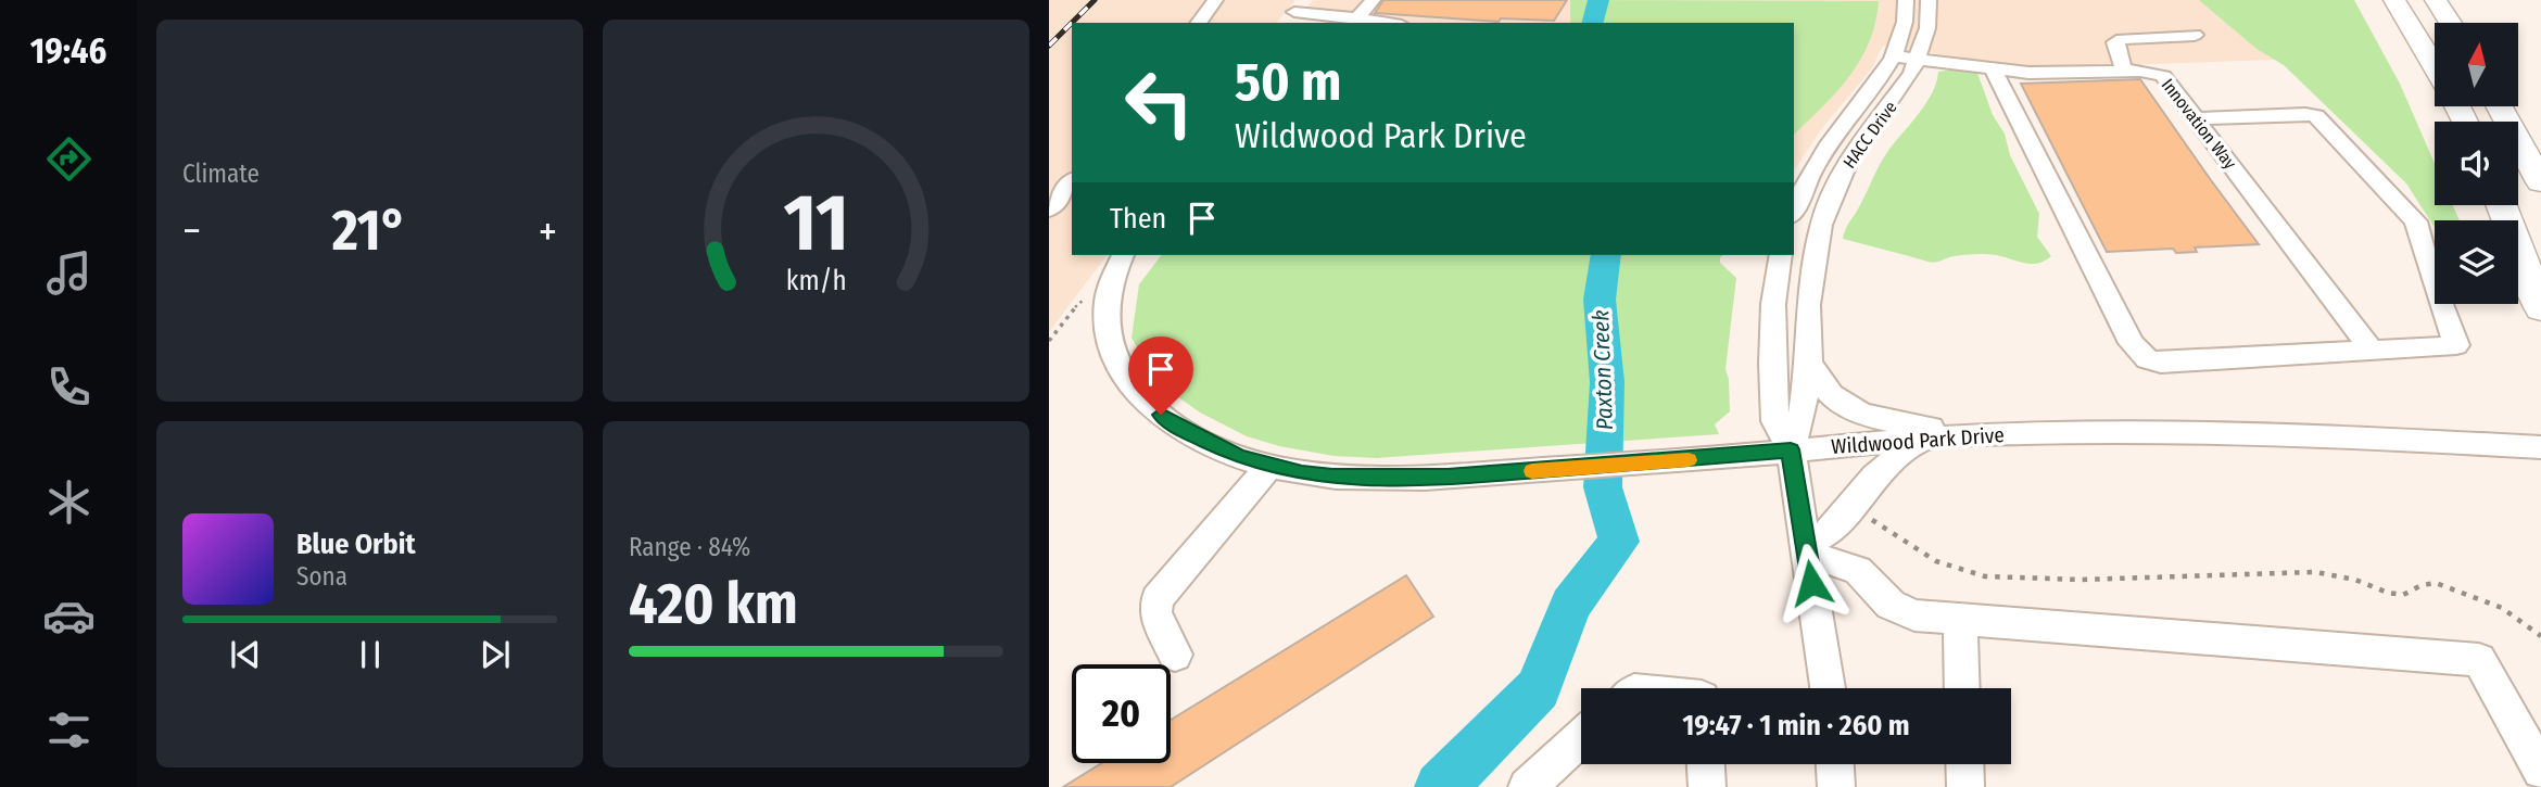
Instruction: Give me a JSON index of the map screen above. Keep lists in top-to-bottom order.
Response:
{
  "streets": {
    "street": ["Innovation Way", "HACC Drive", "Wildwood Park Drive"]
  },
  "crossings": [
    ["Innovation Way", "HACC Drive"],
    ["HACC Drive", "Wildwood Park Drive"]
  ],
  "water": ["Paxton Creek"],
  "north": "top",
  "page": {
    "tabs": "19:46",
    "tile": [
      "Climate",
      ["Range · 84%", "420 km"]
    ],
    "turn": ["50 m", "Wildwood Park Drive"],
    "then": "Then",
    "heat": ["−", "21°", "+"],
    "song": ["Blue Orbit", "Sona"],
    "limit": "20",
    "trip": "19:47 · 1 min · 260 m",
    "gauge": ["11", "km/h"]
  }
}
